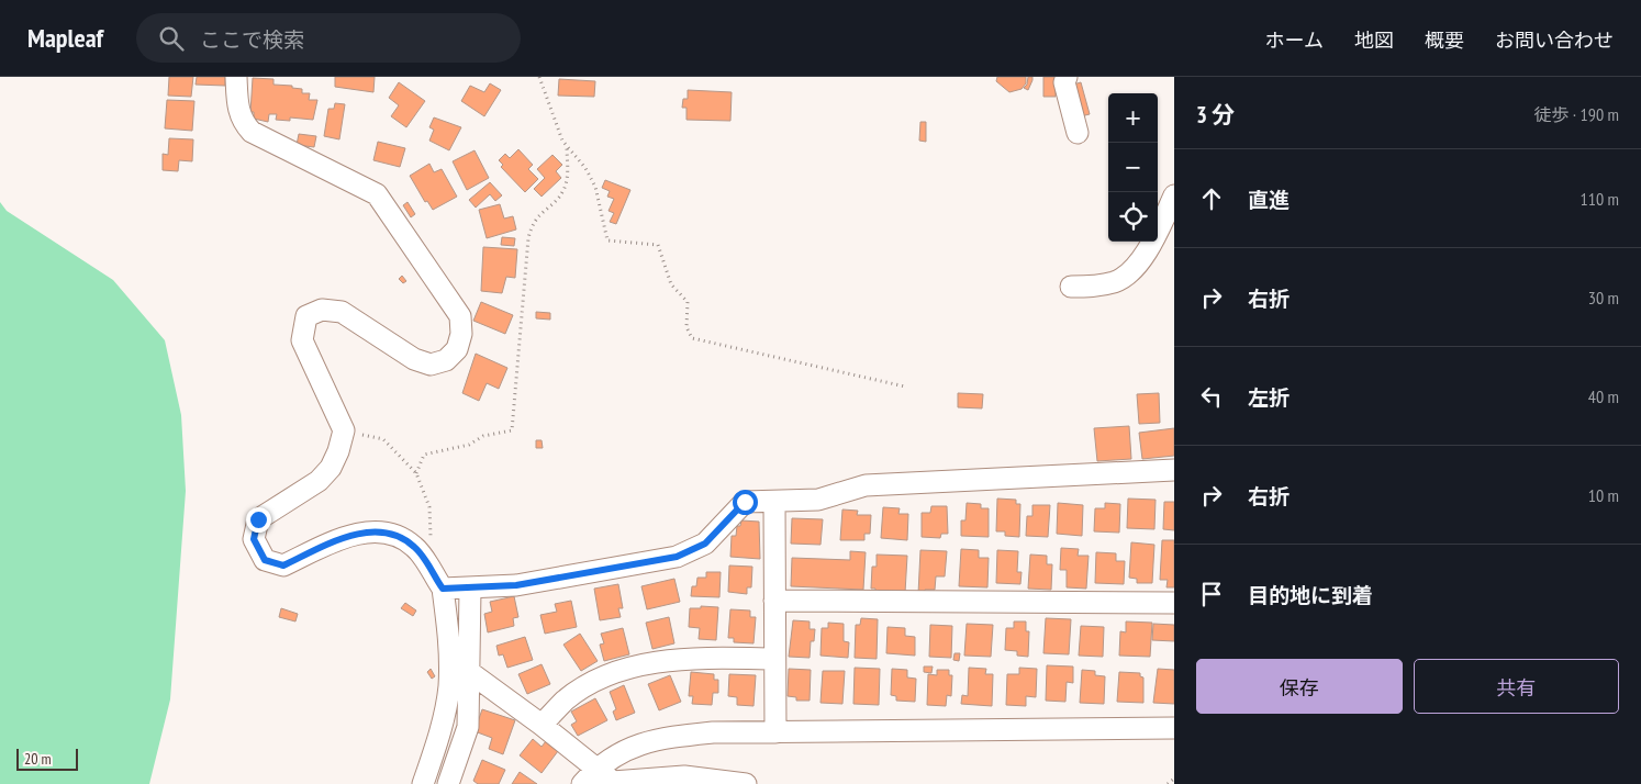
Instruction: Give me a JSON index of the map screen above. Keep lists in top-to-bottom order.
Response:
{
  "scale_bar": "20 m",
  "page": {
    "header": "Mapleaf",
    "search": "ここで検索",
    "nav": [
      "ホーム",
      "地図",
      "概要",
      "お問い合わせ"
    ],
    "heading": ["3 分", "徒歩 · 190 m"],
    "map_buttons": ["+", "−"],
    "list": [
      ["直進", "110 m"],
      ["右折", "30 m"],
      ["左折", "40 m"],
      ["右折", "10 m"],
      "目的地に到着"
    ],
    "buttons": ["保存", "共有"],
    "scale": "20 m"
  }
}
